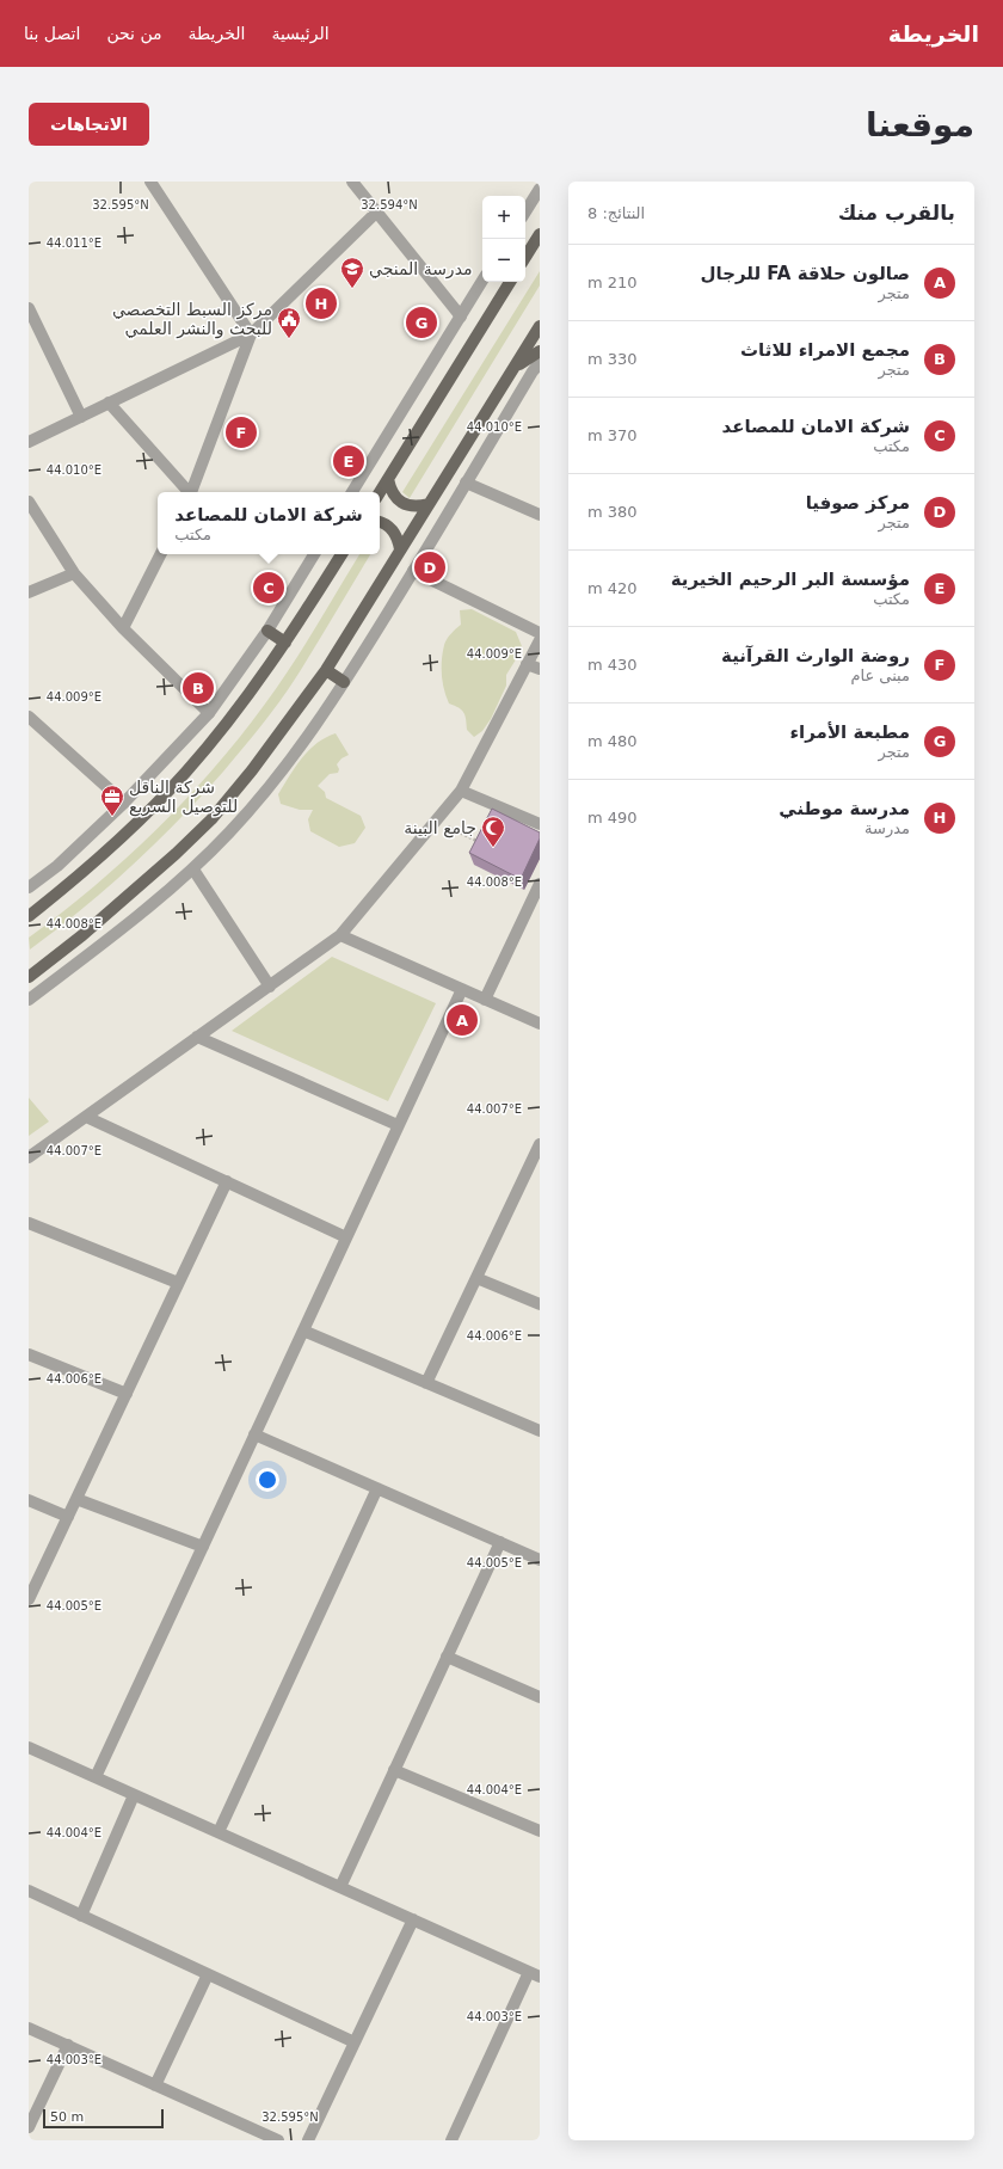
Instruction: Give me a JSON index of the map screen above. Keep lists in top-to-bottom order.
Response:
{
  "places": {
    "school or university": ["مدرسة المنجي"],
    "public building": ["مركز السبط التخصصي للبحث والنشر العلمي"],
    "office": ["شركة الناقل للتوصيل السريع"],
    "mosque": ["جامع البينة"]
  },
  "scale_bar": "50 m",
  "page": {
    "header": "الخريطة",
    "nav": [
      "الرئيسية",
      "الخريطة",
      "من نحن",
      "اتصل بنا"
    ],
    "buttons": "الاتجاهات",
    "title": "موقعنا",
    "heading": ["بالقرب منك", "النتائج: 8"],
    "map_buttons": ["+", "−"],
    "list": [
      {
        "mark": "A",
        "name": "صالون حلاقة FA للرجال",
        "note": "متجر",
        "value": "210 m"
      },
      {
        "mark": "B",
        "name": "مجمع الامراء للاثاث",
        "note": "متجر",
        "value": "330 m"
      },
      {
        "mark": "C",
        "name": "شركة الامان للمصاعد",
        "note": "مكتب",
        "value": "370 m"
      },
      {
        "mark": "D",
        "name": "مركز صوفيا",
        "note": "متجر",
        "value": "380 m"
      },
      {
        "mark": "E",
        "name": "مؤسسة البر الرحيم الخيرية",
        "note": "مكتب",
        "value": "420 m"
      },
      {
        "mark": "F",
        "name": "روضة الوارث القرآنية",
        "note": "مبنى عام",
        "value": "430 m"
      },
      {
        "mark": "G",
        "name": "مطبعة الأمراء",
        "note": "متجر",
        "value": "480 m"
      },
      {
        "mark": "H",
        "name": "مدرسة موطني",
        "note": "مدرسة",
        "value": "490 m"
      }
    ],
    "pins": [
      "H",
      "G",
      "F",
      "E",
      "D",
      "C",
      "B",
      "A"
    ],
    "popup": ["شركة الامان للمصاعد", "مكتب"],
    "scale": "50 m"
  },
  "coordinates": [
    "32.595°N",
    "32.594°N",
    "44.011°E",
    "44.010°E",
    "44.009°E",
    "44.008°E",
    "44.007°E",
    "44.006°E",
    "44.005°E",
    "44.004°E",
    "44.003°E"
  ]
}
